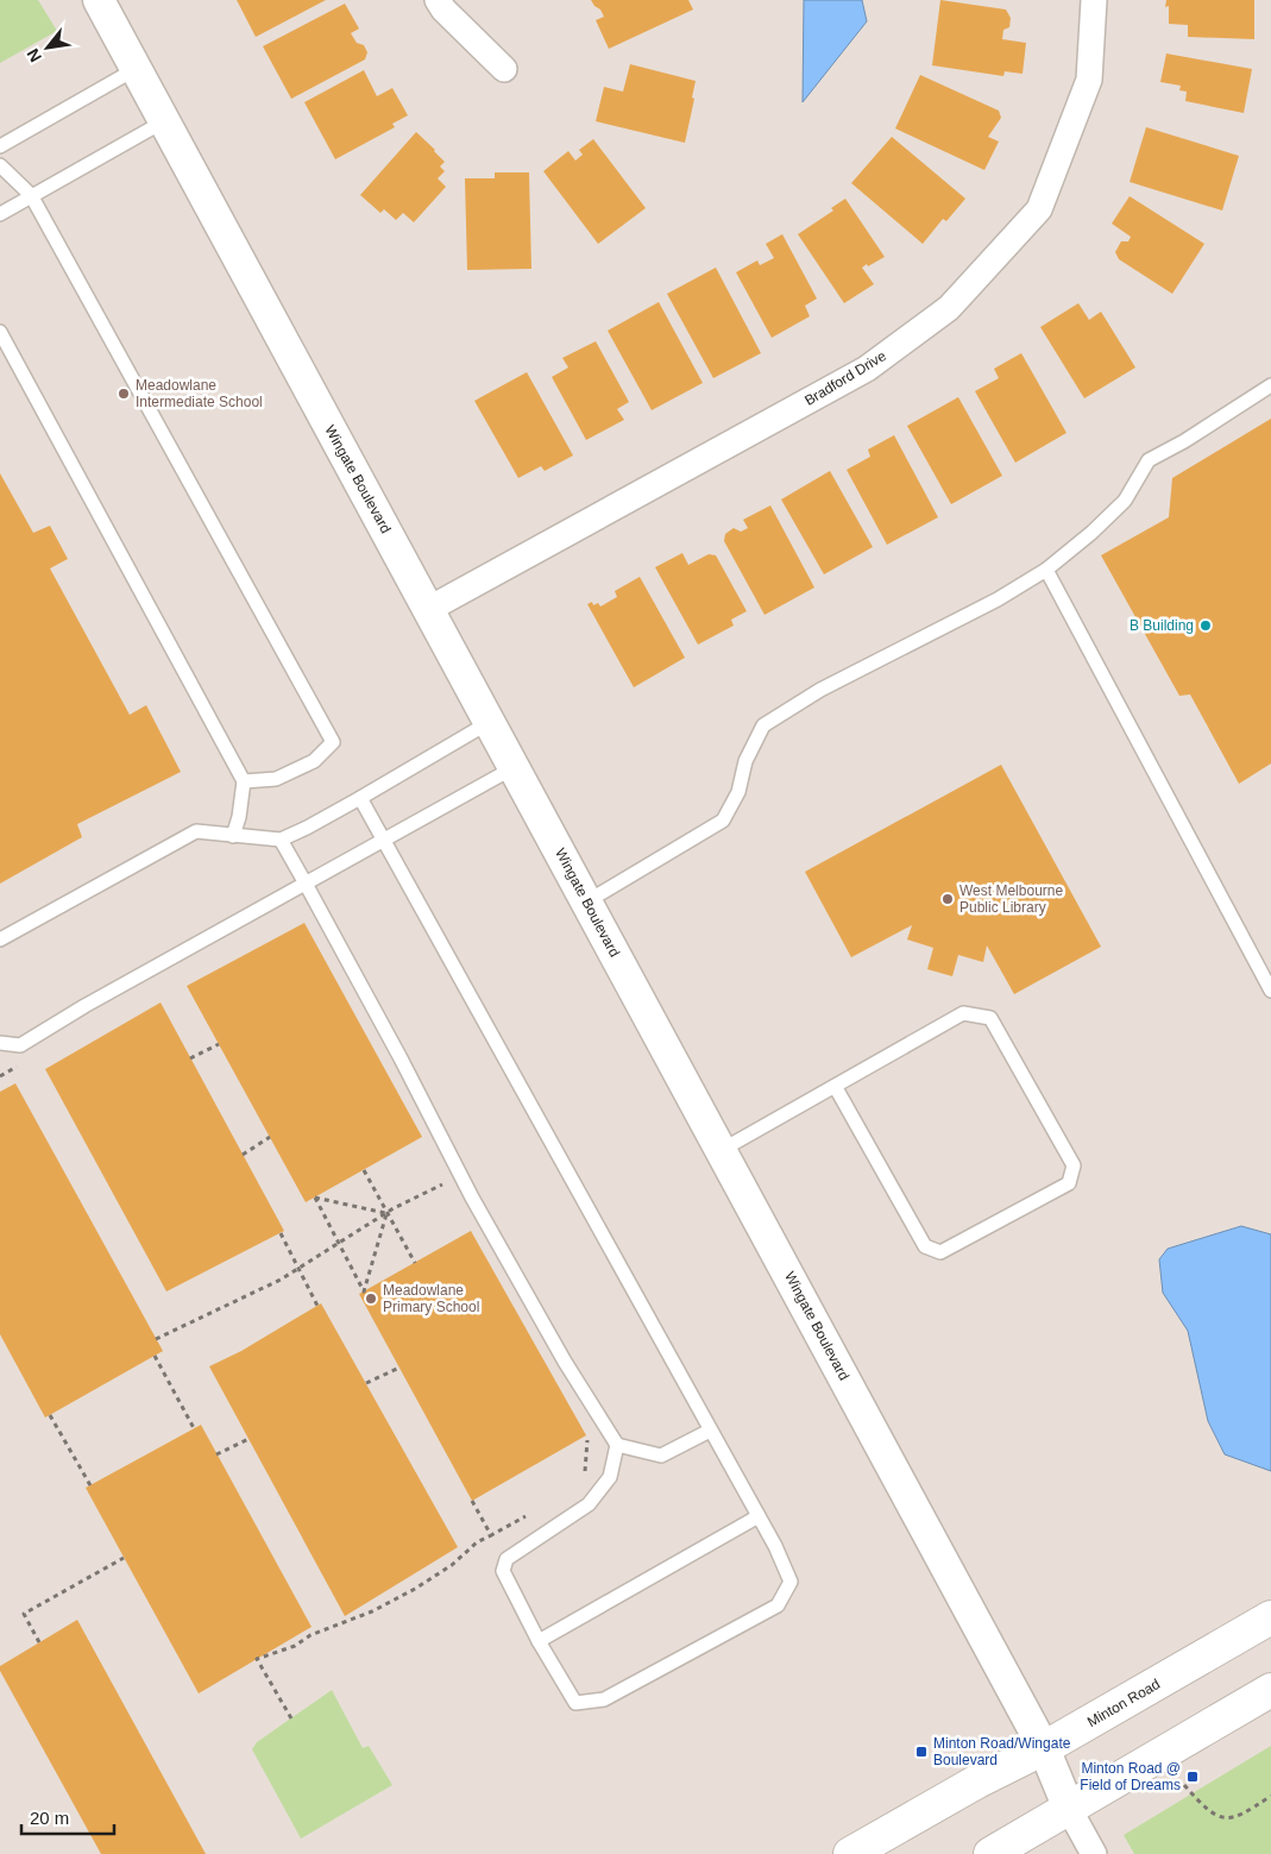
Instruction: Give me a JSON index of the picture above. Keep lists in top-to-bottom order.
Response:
{
  "streets": {
    "main road": ["Minton Road"],
    "street": ["Bradford Drive", "Wingate Boulevard"]
  },
  "crossings": [
    ["Bradford Drive", "Wingate Boulevard"],
    ["Wingate Boulevard", "Minton Road"]
  ],
  "places": {
    "other": [
      "Meadowlane Intermediate School",
      "B Building",
      "West Melbourne Public Library",
      "Meadowlane Primary School"
    ],
    "transit": ["Minton Road/Wingate Boulevard", "Minton Road @ Field of Dreams"]
  },
  "scale_bar": "20 m",
  "north": "bottom left"
}
